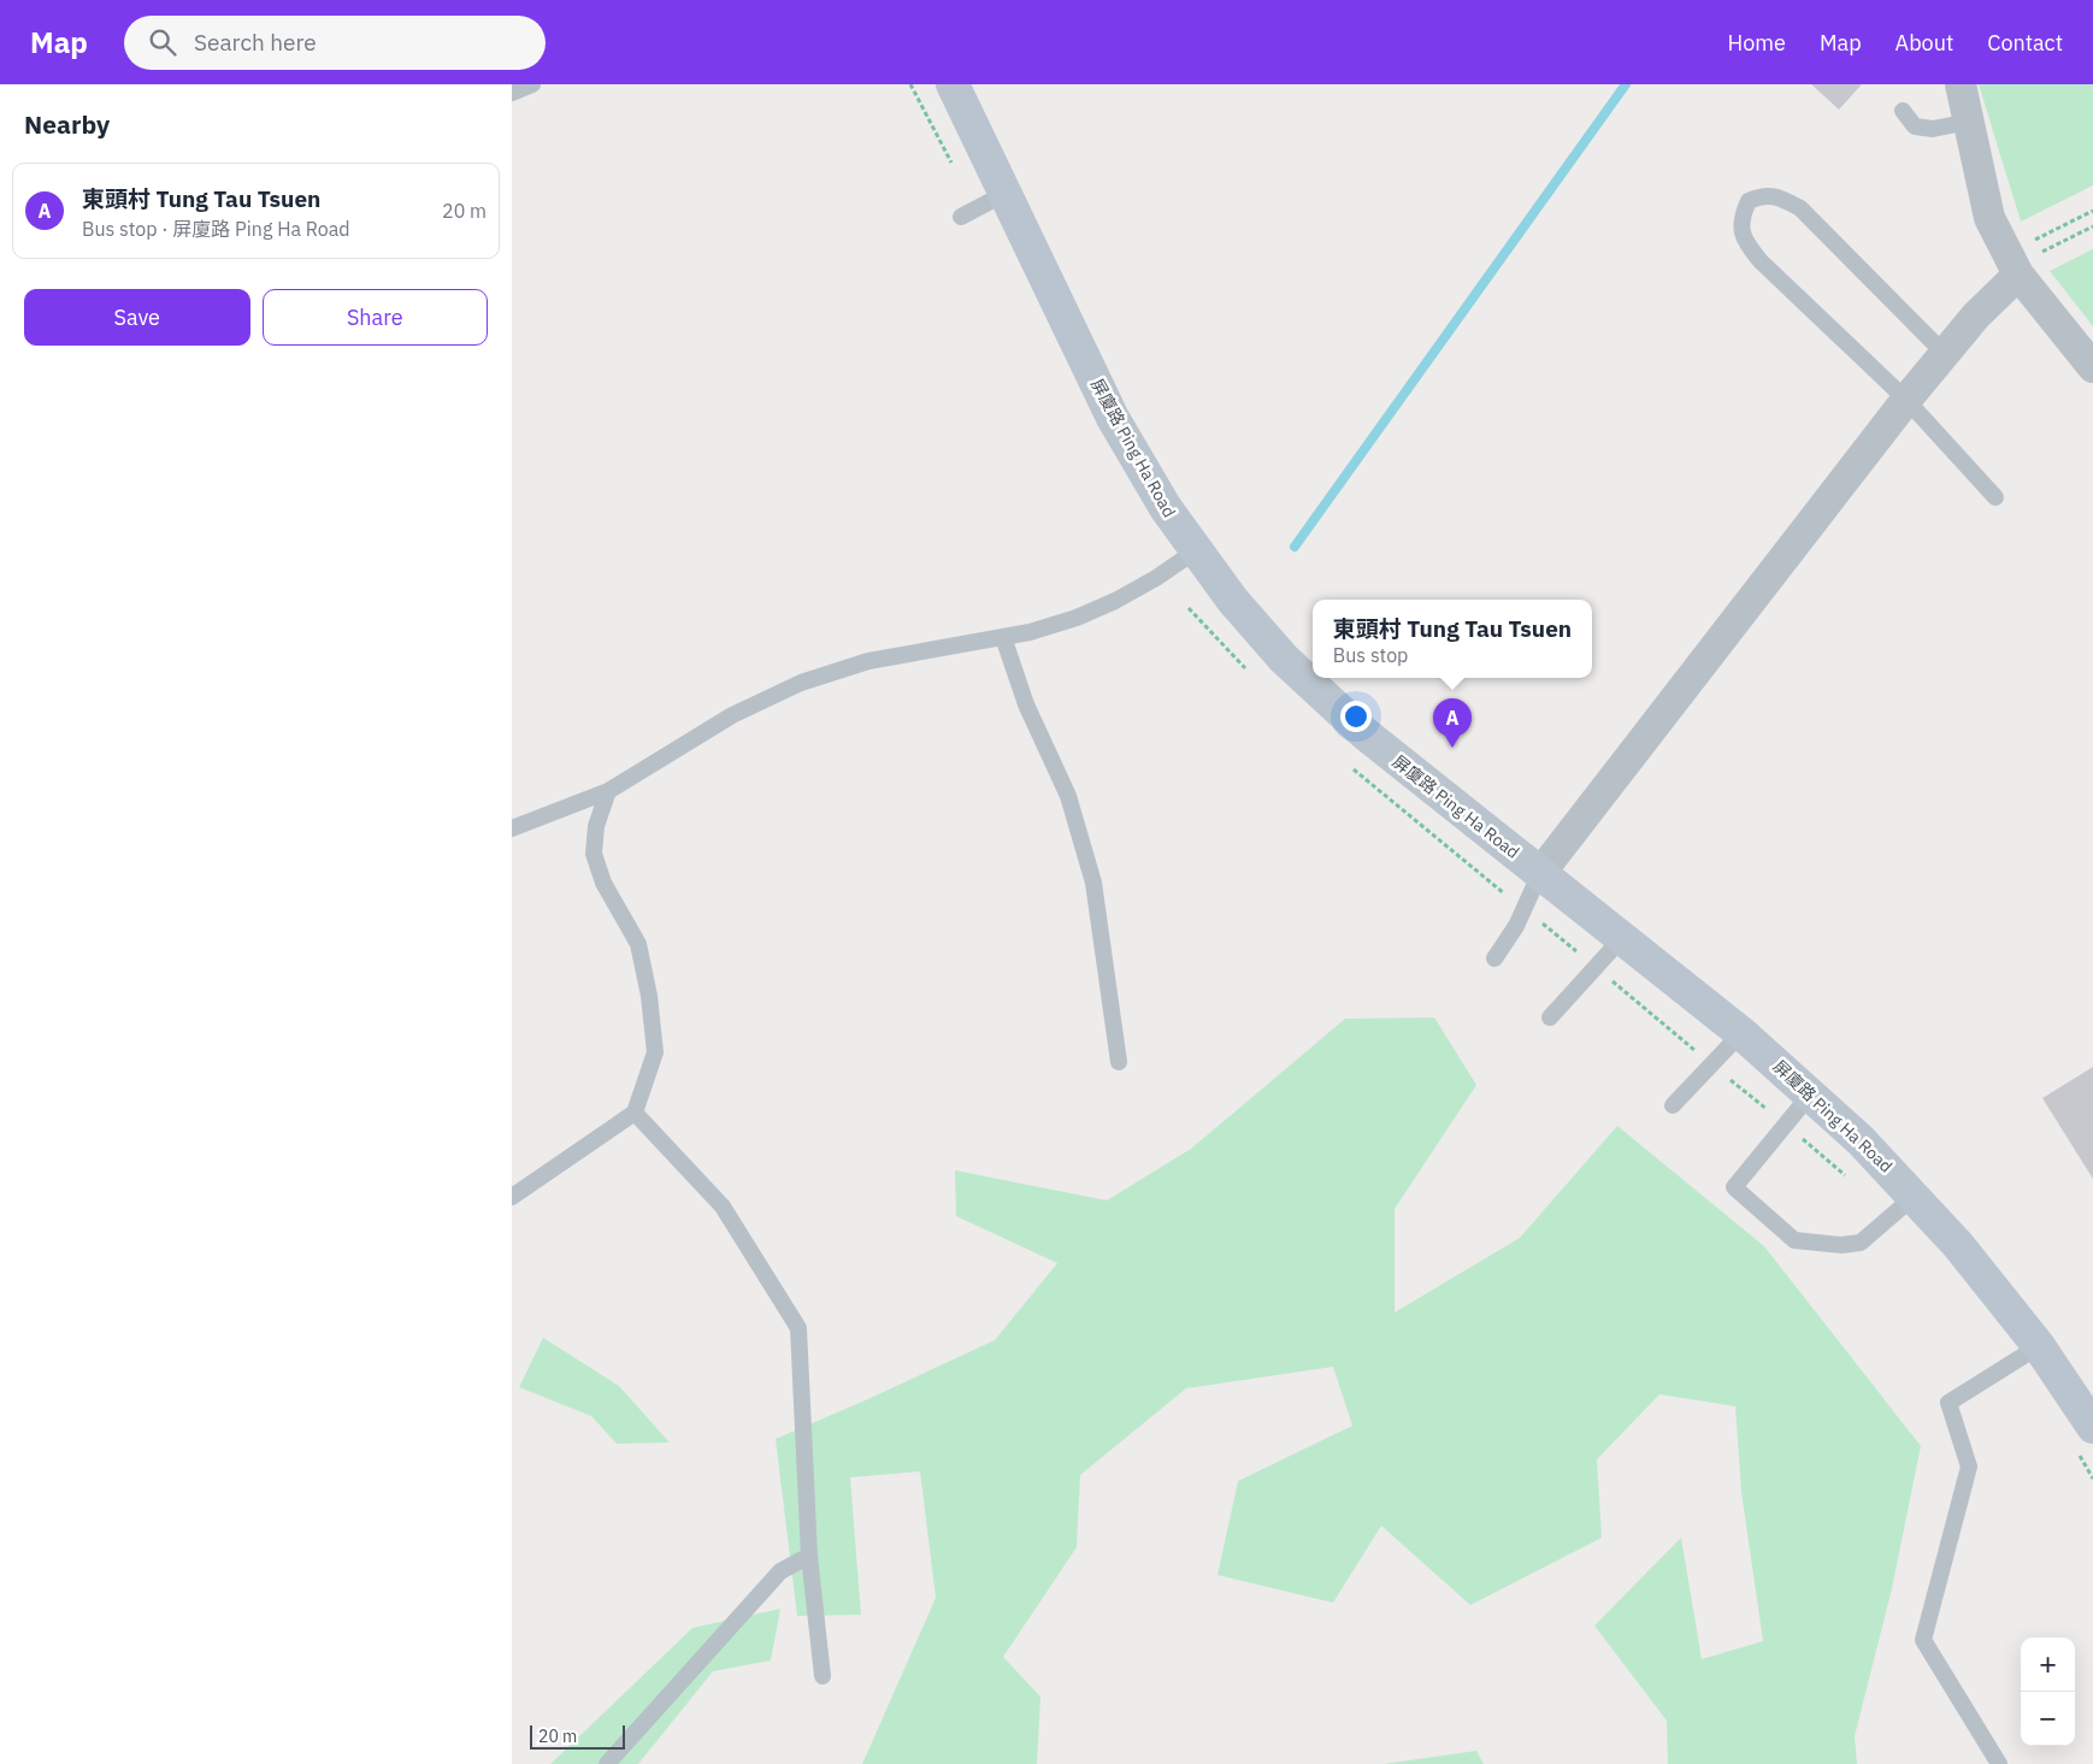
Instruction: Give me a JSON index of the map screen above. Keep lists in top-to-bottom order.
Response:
{
  "streets": {
    "street": ["屏廈路 Ping Ha Road"]
  },
  "scale_bar": "20 m",
  "page": {
    "header": "Map",
    "search": "Search here",
    "nav": [
      "Home",
      "Map",
      "About",
      "Contact"
    ],
    "heading": "Nearby",
    "list": [
      {
        "mark": "A",
        "name": "東頭村 Tung Tau Tsuen",
        "note": "Bus stop · 屏廈路 Ping Ha Road",
        "value": "20 m"
      }
    ],
    "buttons": ["Save", "Share"],
    "popup": ["東頭村 Tung Tau Tsuen", "Bus stop"],
    "pins": "A",
    "map_buttons": ["+", "−"],
    "scale": "20 m"
  }
}
